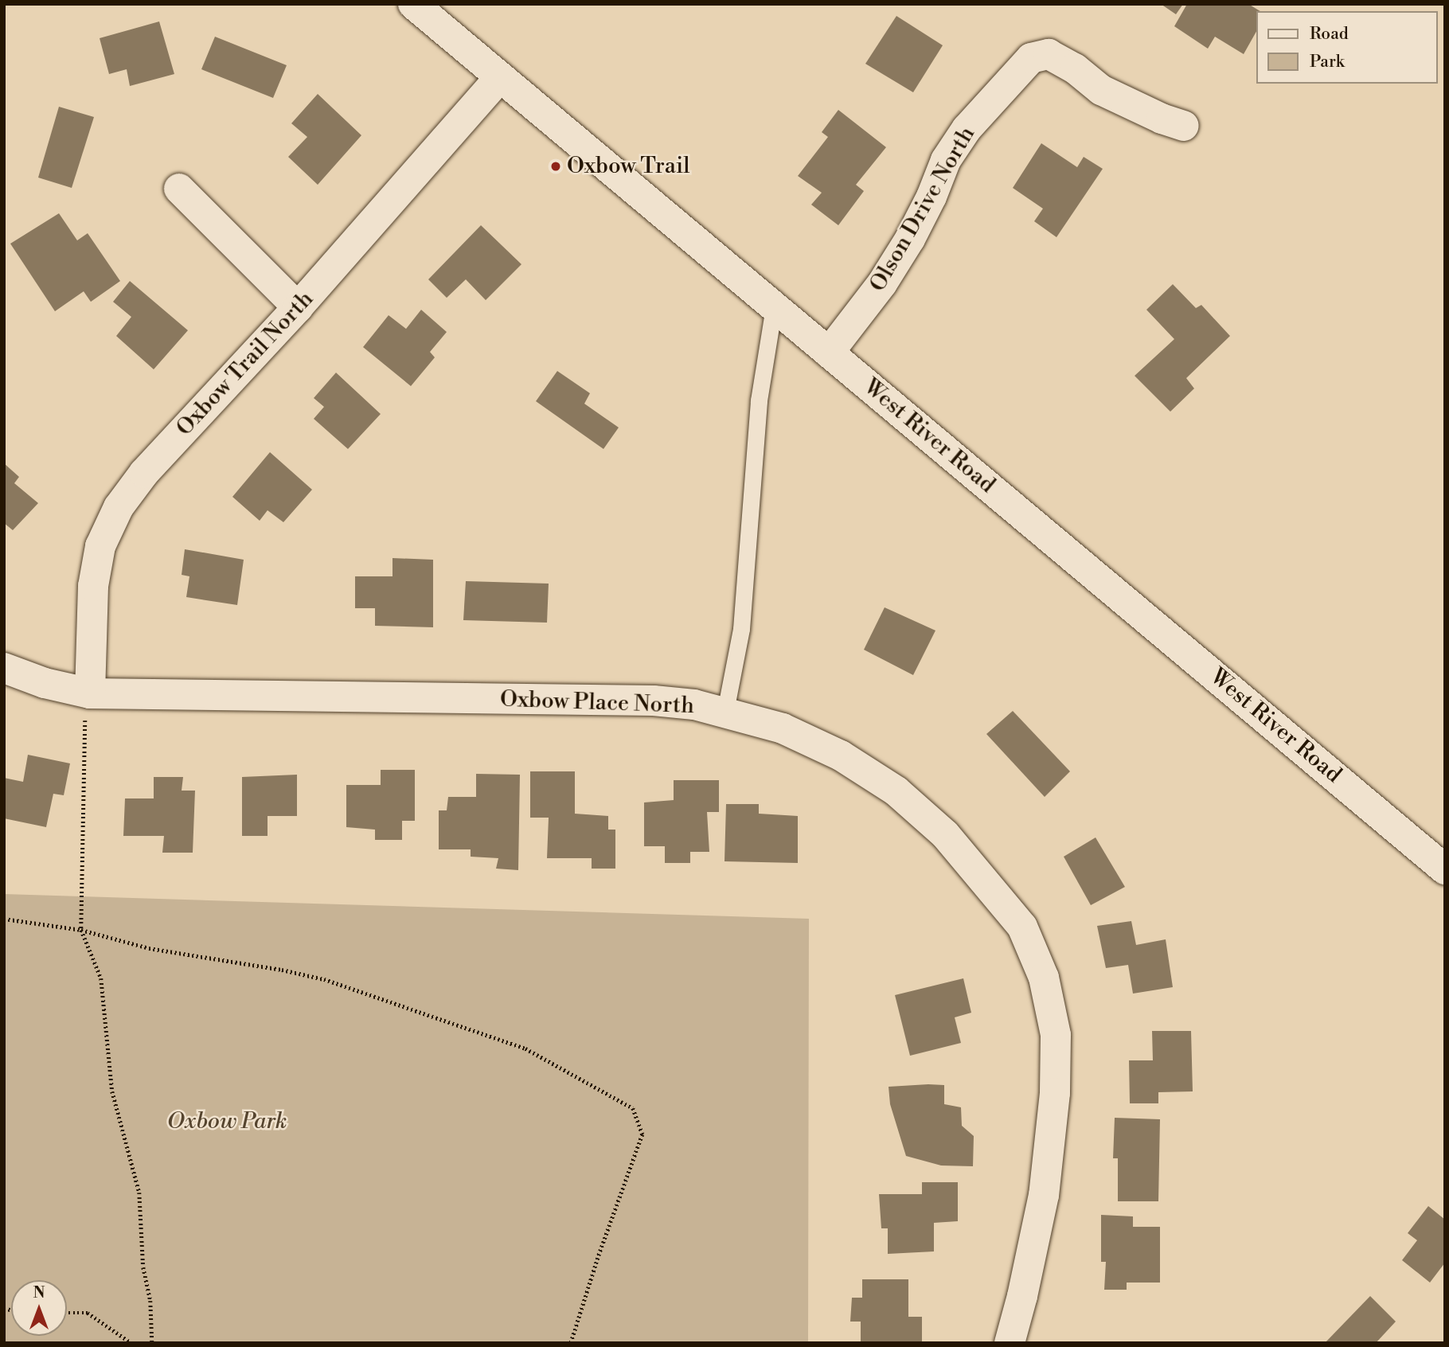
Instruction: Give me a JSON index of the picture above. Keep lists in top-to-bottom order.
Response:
{
  "streets": {
    "street": [
      "Olson Drive North",
      "Oxbow Trail North",
      "West River Road",
      "Oxbow Place North"
    ]
  },
  "crossings": [
    ["Olson Drive North", "West River Road"],
    ["Oxbow Trail North", "West River Road"],
    ["Oxbow Trail North", "Oxbow Place North"]
  ],
  "parks": ["Oxbow Park"],
  "places": ["Oxbow Trail"],
  "legend": ["Road", "Park"],
  "north": "top"
}
